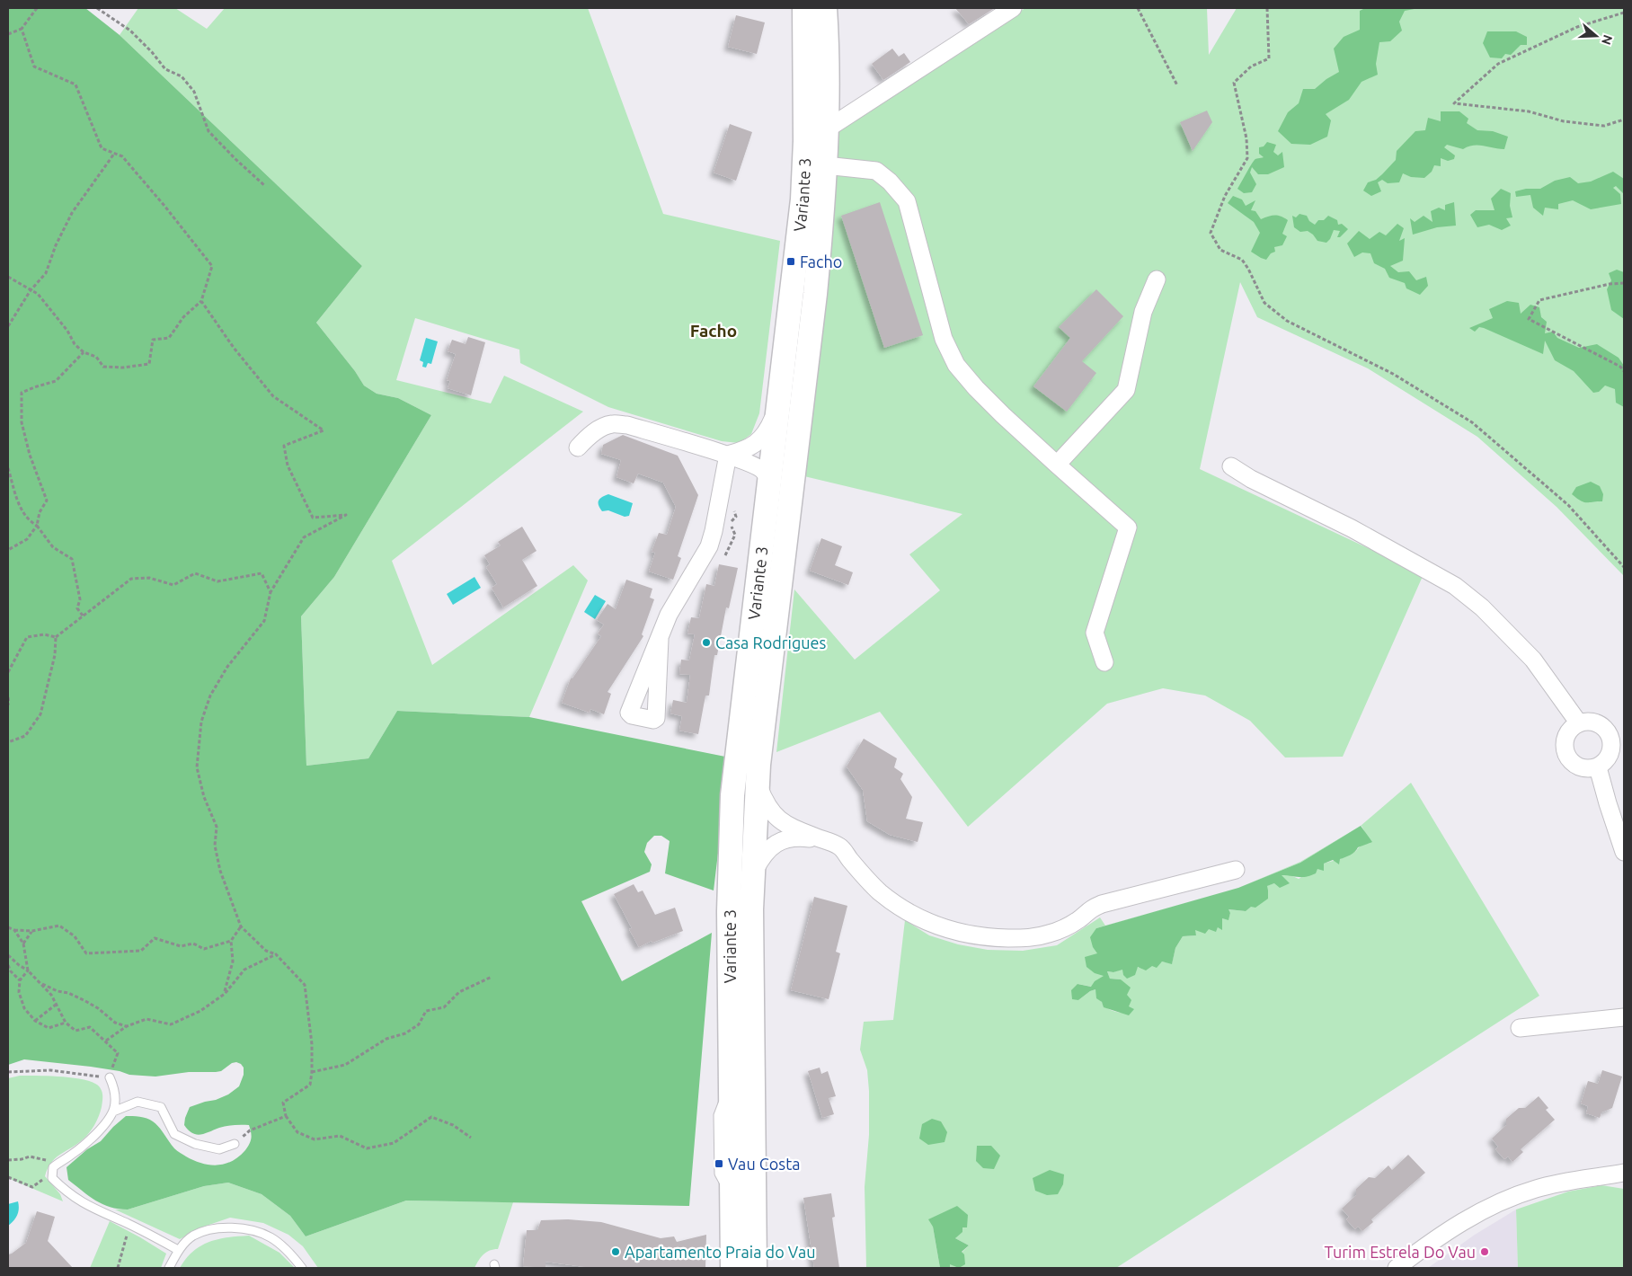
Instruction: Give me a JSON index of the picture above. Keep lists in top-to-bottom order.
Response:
{
  "streets": {
    "main road": ["Variante 3"]
  },
  "districts": ["Facho"],
  "places": {
    "transit": ["Facho", "Vau Costa"],
    "other": ["Casa Rodrigues", "Apartamento Praia do Vau", "Turim Estrela Do Vau"]
  },
  "north": "right"
}
